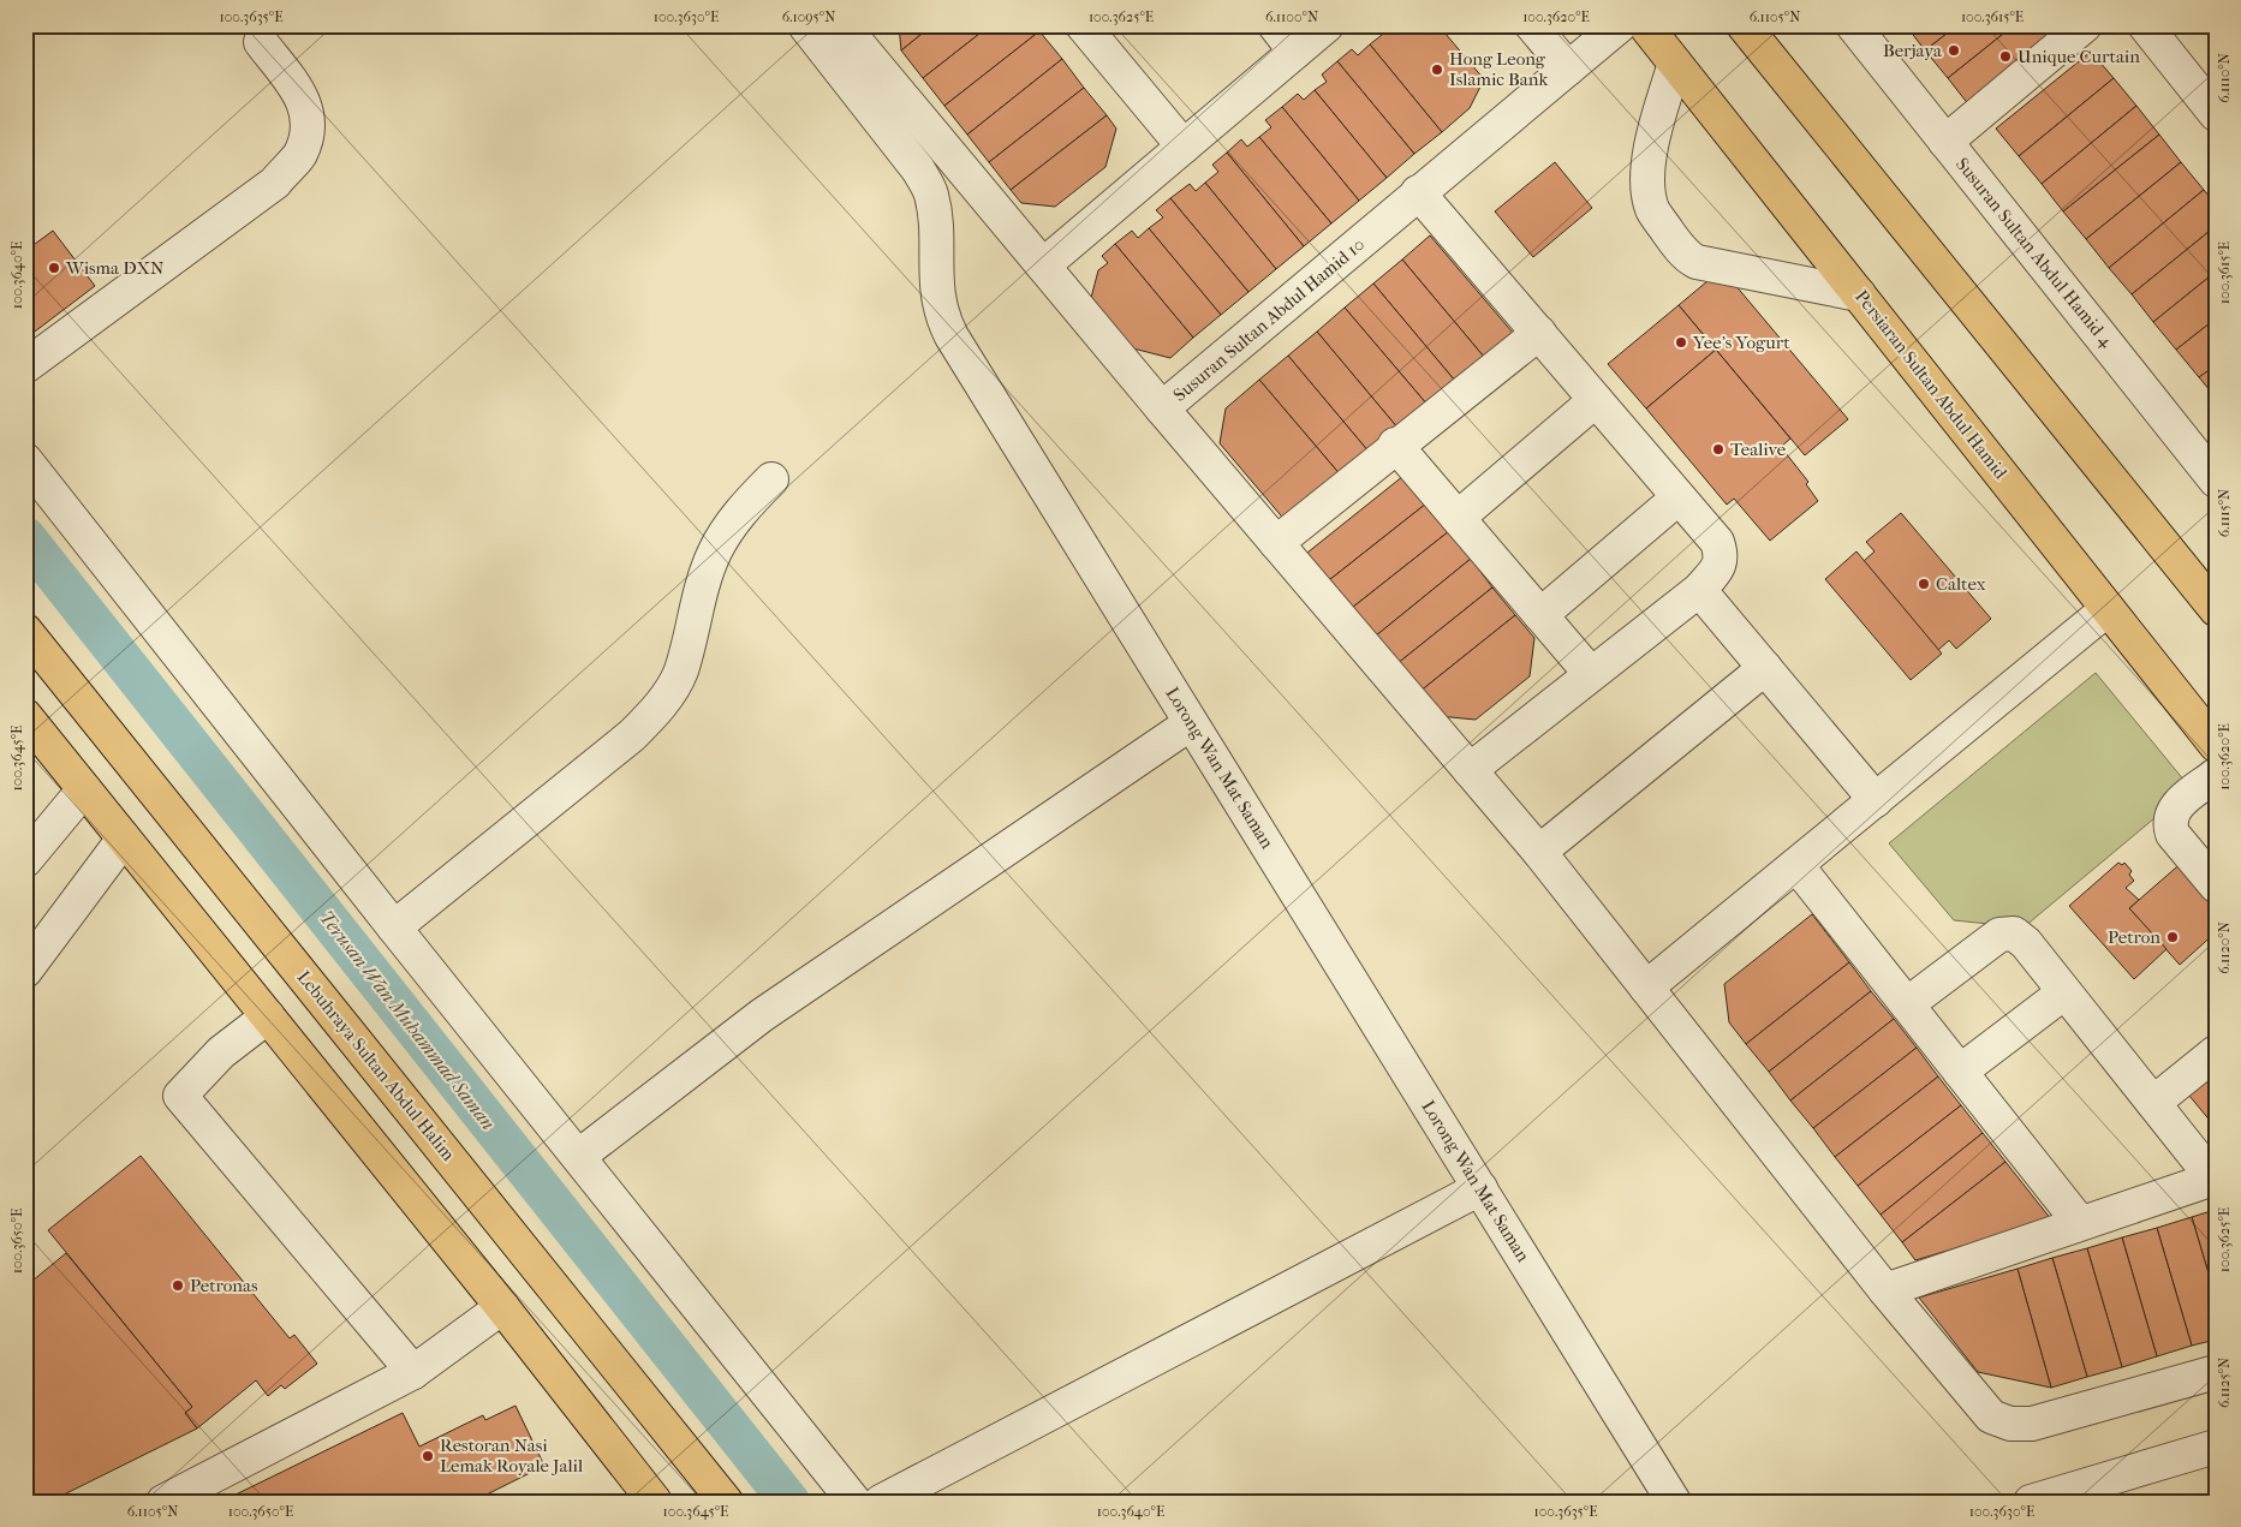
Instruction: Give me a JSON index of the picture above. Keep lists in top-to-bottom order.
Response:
{
  "streets": {
    "main road": ["Persiaran Sultan Abdul Hamid", "Lebuhraya Sultan Abdul Halim"],
    "street": ["Susuran Sultan Abdul Hamid 4", "Susuran Sultan Abdul Hamid 10", "Lorong Wan Mat Saman"]
  },
  "water": ["Terusan Wan Muhammad Saman"],
  "places": [
    "Berjaya",
    "Unique Curtain",
    "Hong Leong Islamic Bank",
    "Wisma DXN",
    "Yee's Yogurt",
    "Tealive",
    "Caltex",
    "Petron",
    "Petronas",
    "Restoran Nasi Lemak Royale Jalil"
  ],
  "coordinates": [
    "100.3635°E",
    "100.3630°E",
    "6.1095°N",
    "100.3625°E",
    "6.1100°N",
    "100.3620°E",
    "6.1105°N",
    "100.3615°E",
    "6.1110°N",
    "100.3640°E",
    "6.1115°N",
    "100.3645°E",
    "6.1120°N",
    "100.3650°E",
    "6.1125°N"
  ]
}
